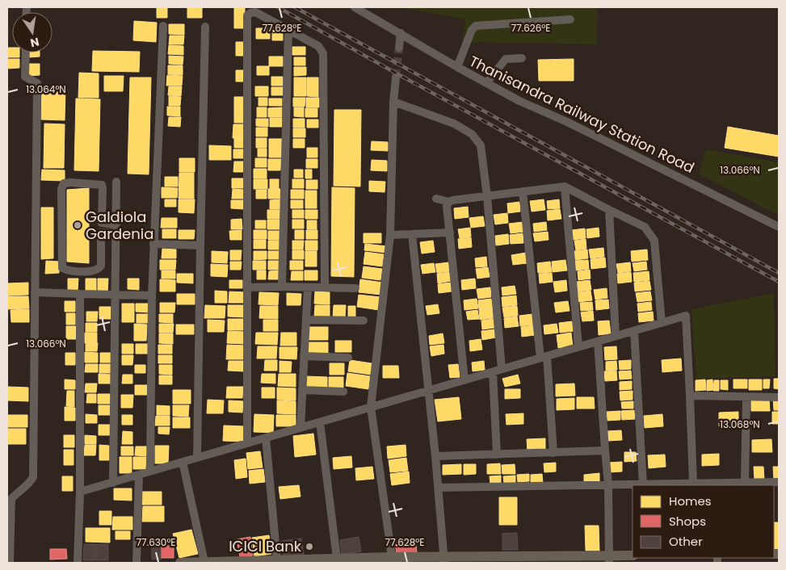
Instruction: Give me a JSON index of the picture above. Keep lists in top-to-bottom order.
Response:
{
  "streets": {
    "street": ["Thanisandra Railway Station Road"]
  },
  "places": ["Galdiola Gardenia", "ICICI Bank"],
  "legend": ["Homes", "Shops", "Other"],
  "north": "bottom",
  "coordinates": [
    "77.628°E",
    "77.626°E",
    "13.064°N",
    "13.066°N",
    "13.068°N",
    "77.630°E"
  ]
}
